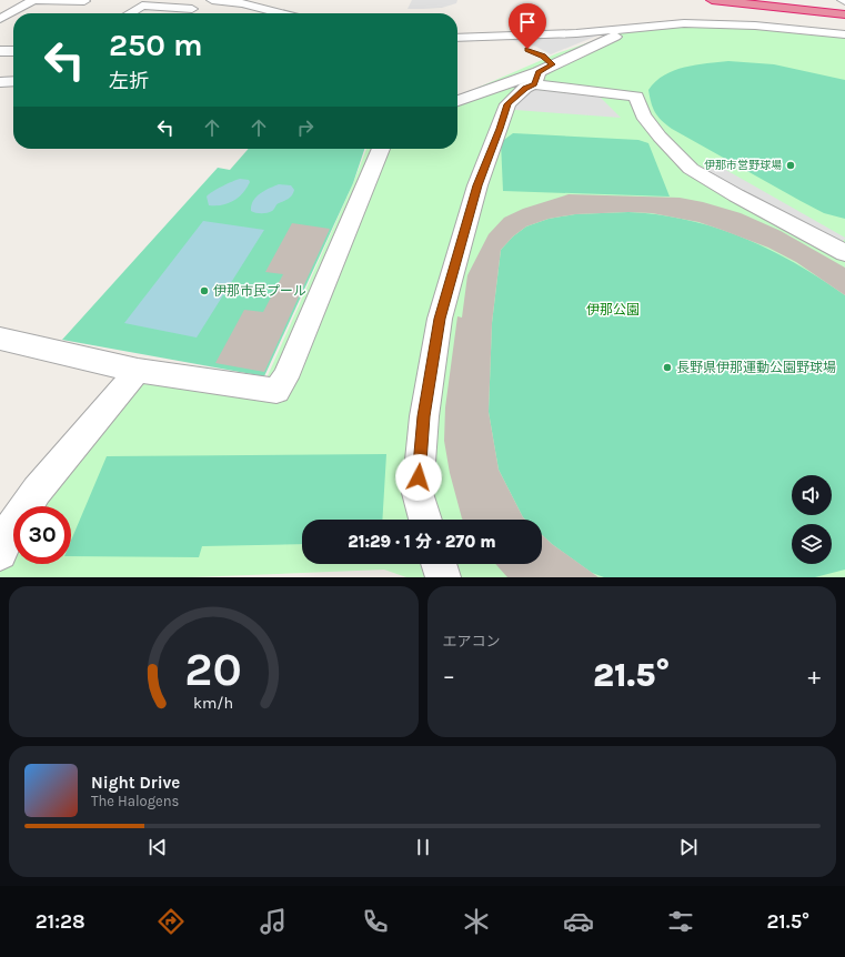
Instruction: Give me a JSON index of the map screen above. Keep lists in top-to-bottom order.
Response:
{
  "parks": ["伊那公園"],
  "places": ["伊那市営野球場", "伊那市民プール", "長野県伊那運動公園野球場"],
  "page": {
    "turn": ["250 m", "左折"],
    "limit": "30",
    "trip": "21:29 · 1 分 · 270 m",
    "tile": "エアコン",
    "heat": ["−", "21.5°", "+"],
    "song": ["Night Drive", "The Halogens"],
    "tabs": ["21:28", "21.5°"],
    "gauge": ["20", "km/h"]
  }
}
